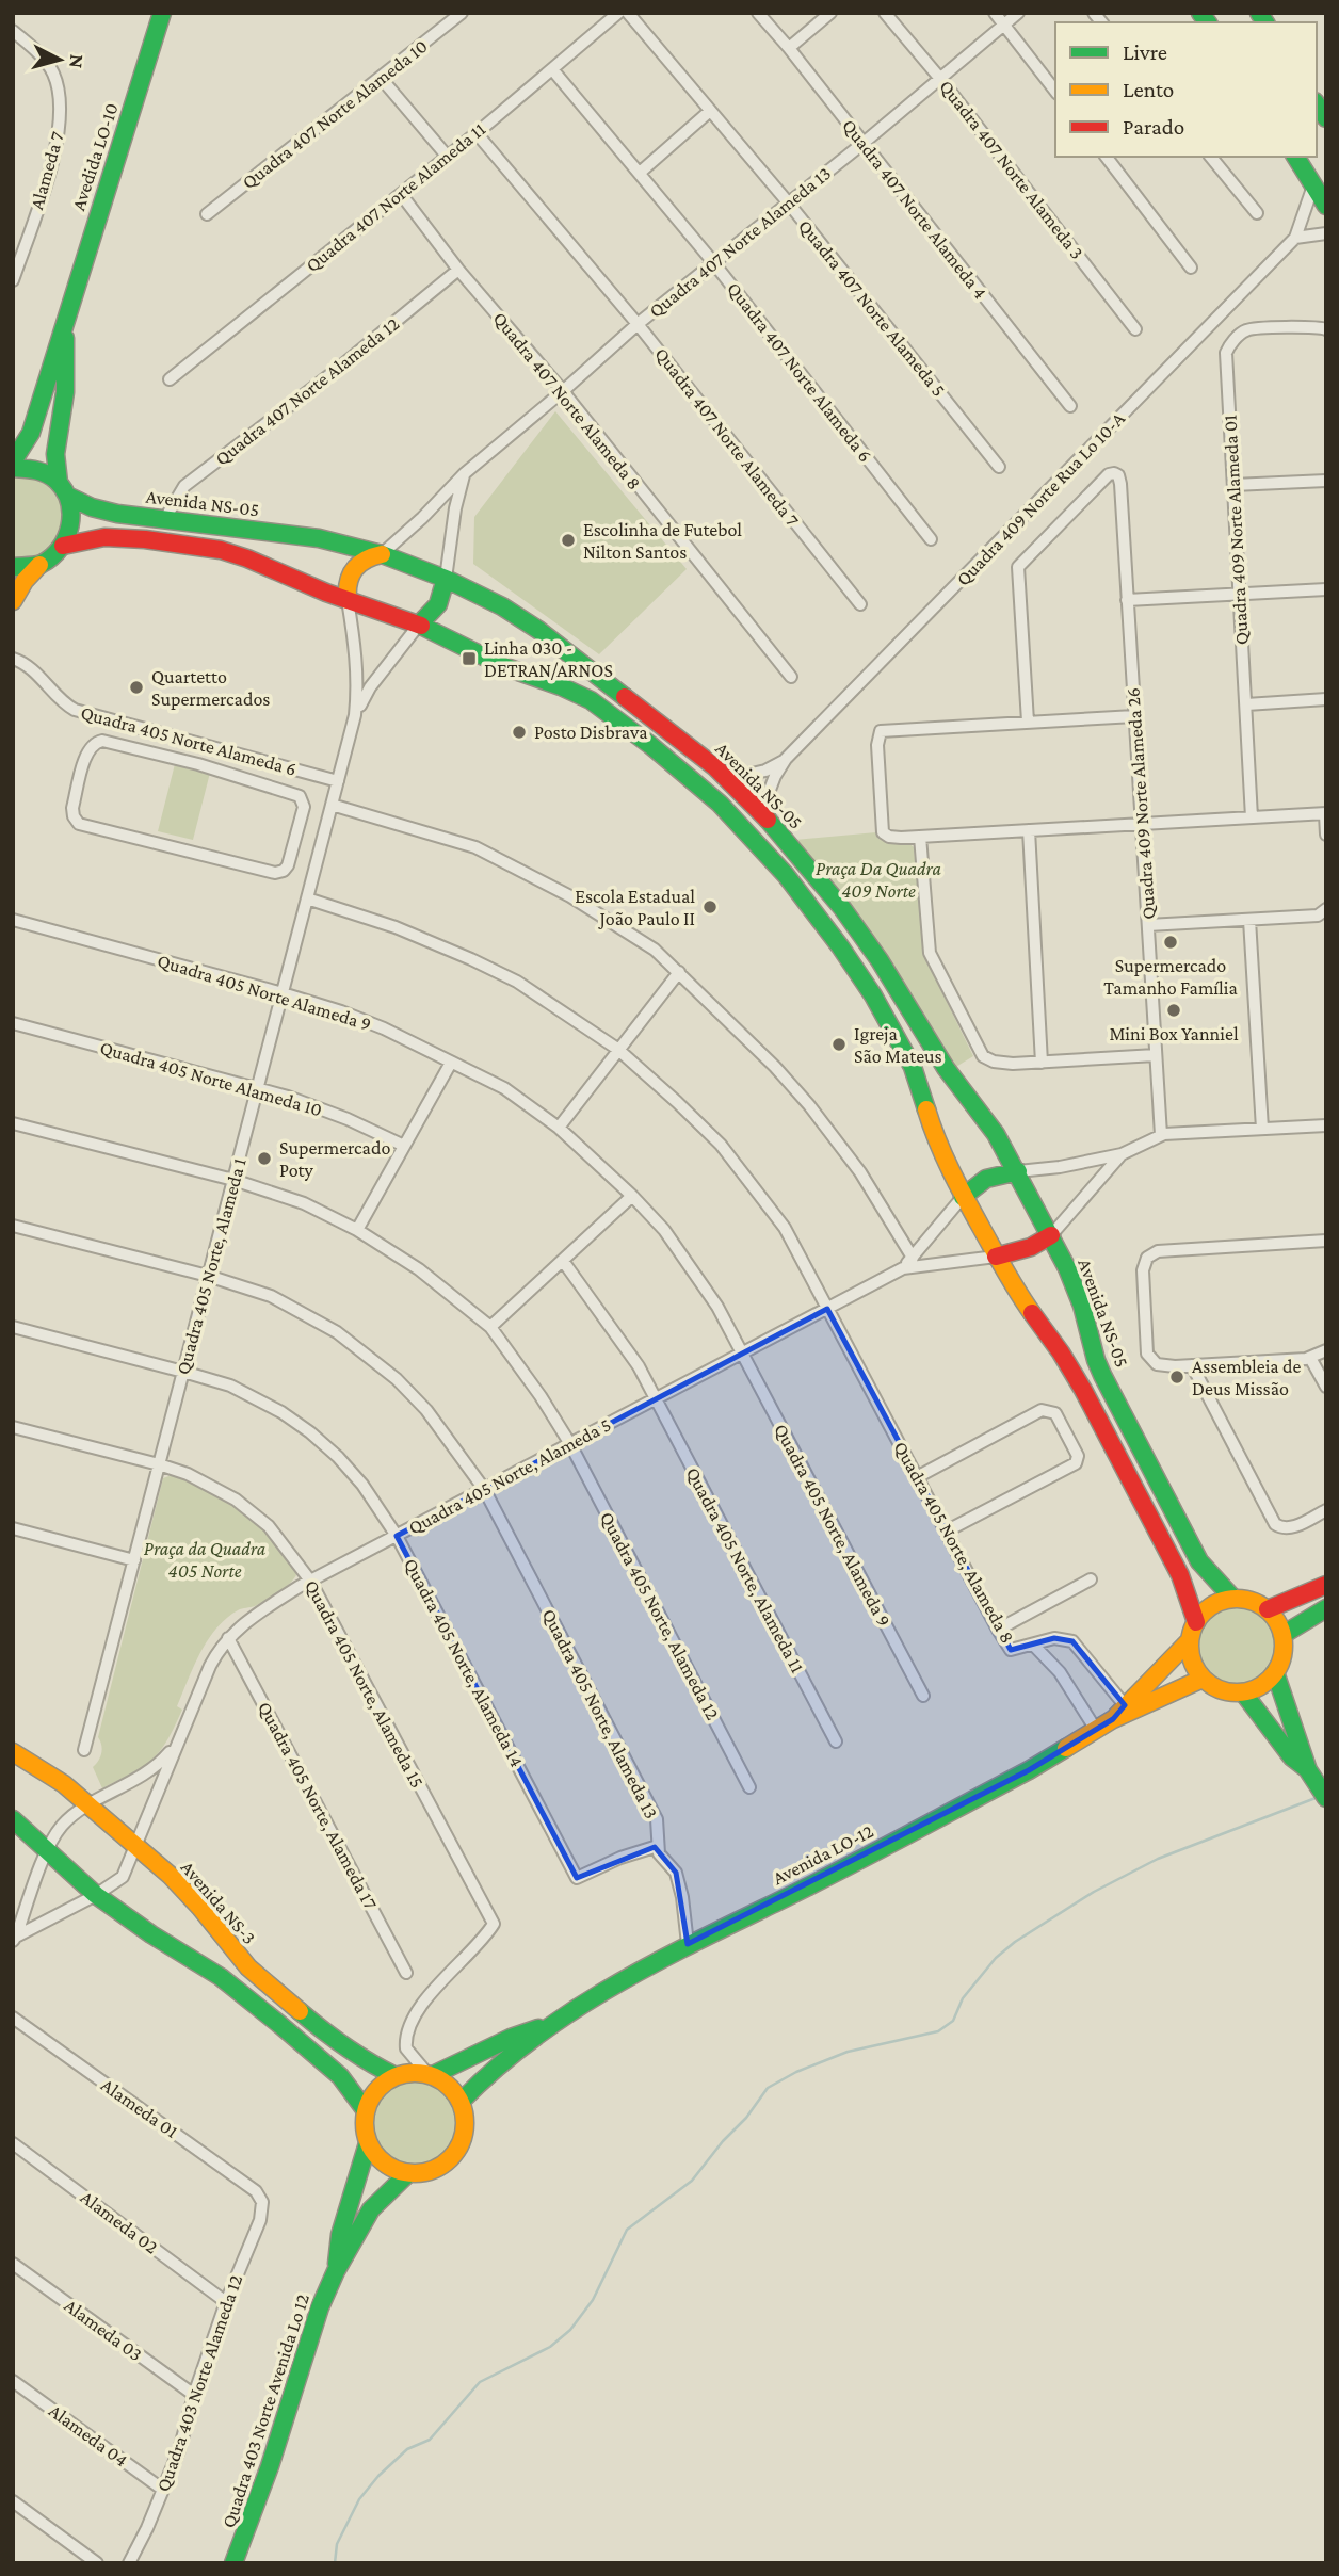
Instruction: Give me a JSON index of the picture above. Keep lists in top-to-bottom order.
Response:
{
  "streets": {
    "street": [
      "Quadra 407 Norte Alameda 10",
      "Avedida LO-10",
      "Quadra 407 Norte Alameda 3",
      "Alameda 7",
      "Quadra 407 Norte Alameda 11",
      "Quadra 407 Norte Alameda 4",
      "Quadra 407 Norte Alameda 13",
      "Quadra 407 Norte Alameda 5",
      "Quadra 407 Norte Alameda 6",
      "Quadra 407 Norte Alameda 12",
      "Quadra 407 Norte Alameda 8",
      "Quadra 407 Norte Alameda 7",
      "Quadra 409 Norte Rua Lo 10-A",
      "Avenida NS-05",
      "Quadra 409 Norte Alameda 01",
      "Quadra 405 Norte Alameda 6",
      "Quadra 409 Norte Alameda 26",
      "Quadra 405 Norte Alameda 9",
      "Quadra 405 Norte Alameda 10",
      "Quadra 405 Norte, Alameda 1",
      "Quadra 405 Norte, Alameda 5",
      "Quadra 405 Norte, Alameda 9",
      "Quadra 405 Norte, Alameda 8",
      "Quadra 405 Norte, Alameda 11",
      "Quadra 405 Norte, Alameda 12",
      "Quadra 405 Norte, Alameda 14",
      "Quadra 405 Norte, Alameda 15",
      "Quadra 405 Norte, Alameda 13",
      "Quadra 405 Norte, Alameda 17",
      "Avenida LO-12",
      "Avenida NS-3",
      "Alameda 01",
      "Alameda 02",
      "Alameda 03",
      "Quadra 403 Norte Alameda 12",
      "Quadra 403 Norte Avenida Lo 12",
      "Alameda 04"
    ]
  },
  "crossings": [
    ["Avedida LO-10", "Avenida NS-05"],
    ["Quadra 407 Norte Alameda 3", "Quadra 407 Norte Alameda 13"],
    ["Quadra 407 Norte Alameda 11", "Quadra 407 Norte Alameda 6"],
    ["Quadra 407 Norte Alameda 11", "Quadra 407 Norte Alameda 8"],
    ["Quadra 407 Norte Alameda 11", "Quadra 407 Norte Alameda 7"],
    ["Quadra 407 Norte Alameda 4", "Quadra 407 Norte Alameda 13"],
    ["Quadra 407 Norte Alameda 13", "Quadra 407 Norte Alameda 5"],
    ["Quadra 407 Norte Alameda 13", "Quadra 407 Norte Alameda 6"],
    ["Quadra 407 Norte Alameda 13", "Quadra 407 Norte Alameda 8"],
    ["Quadra 407 Norte Alameda 13", "Quadra 407 Norte Alameda 7"],
    ["Quadra 407 Norte Alameda 13", "Avenida NS-05"],
    ["Quadra 407 Norte Alameda 12", "Quadra 407 Norte Alameda 8"],
    ["Quadra 407 Norte Alameda 12", "Avenida NS-05"],
    ["Quadra 409 Norte Rua Lo 10-A", "Avenida NS-05"],
    ["Avenida NS-05", "Avenida LO-12"],
    ["Quadra 405 Norte Alameda 6", "Quadra 405 Norte, Alameda 1"],
    ["Quadra 405 Norte Alameda 9", "Quadra 405 Norte, Alameda 1"],
    ["Quadra 405 Norte Alameda 9", "Quadra 405 Norte, Alameda 5"],
    ["Quadra 405 Norte Alameda 9", "Quadra 405 Norte, Alameda 9"],
    ["Quadra 405 Norte Alameda 10", "Quadra 405 Norte, Alameda 1"],
    ["Quadra 405 Norte, Alameda 1", "Quadra 405 Norte, Alameda 8"],
    ["Quadra 405 Norte, Alameda 1", "Quadra 405 Norte, Alameda 12"],
    ["Quadra 405 Norte, Alameda 1", "Quadra 405 Norte, Alameda 14"],
    ["Quadra 405 Norte, Alameda 1", "Quadra 405 Norte, Alameda 15"],
    ["Quadra 405 Norte, Alameda 1", "Quadra 405 Norte, Alameda 13"],
    ["Quadra 405 Norte, Alameda 5", "Quadra 405 Norte, Alameda 9"],
    ["Quadra 405 Norte, Alameda 5", "Quadra 405 Norte, Alameda 8"],
    ["Quadra 405 Norte, Alameda 5", "Quadra 405 Norte, Alameda 11"],
    ["Quadra 405 Norte, Alameda 5", "Quadra 405 Norte, Alameda 12"],
    ["Quadra 405 Norte, Alameda 5", "Quadra 405 Norte, Alameda 14"],
    ["Quadra 405 Norte, Alameda 5", "Quadra 405 Norte, Alameda 15"],
    ["Quadra 405 Norte, Alameda 5", "Quadra 405 Norte, Alameda 13"],
    ["Quadra 405 Norte, Alameda 5", "Quadra 405 Norte, Alameda 17"],
    ["Quadra 405 Norte, Alameda 5", "Avenida NS-3"],
    ["Quadra 405 Norte, Alameda 8", "Avenida LO-12"],
    ["Quadra 405 Norte, Alameda 14", "Quadra 405 Norte, Alameda 13"],
    ["Quadra 405 Norte, Alameda 15", "Avenida LO-12"],
    ["Quadra 405 Norte, Alameda 15", "Avenida NS-3"],
    ["Quadra 405 Norte, Alameda 15", "Quadra 403 Norte Avenida Lo 12"],
    ["Quadra 405 Norte, Alameda 13", "Avenida LO-12"],
    ["Avenida LO-12", "Avenida NS-3"],
    ["Avenida LO-12", "Quadra 403 Norte Avenida Lo 12"],
    ["Avenida NS-3", "Quadra 403 Norte Avenida Lo 12"],
    ["Alameda 01", "Quadra 403 Norte Alameda 12"],
    ["Alameda 02", "Quadra 403 Norte Alameda 12"],
    ["Alameda 03", "Quadra 403 Norte Alameda 12"],
    ["Quadra 403 Norte Alameda 12", "Alameda 04"]
  ],
  "parks": ["Praça Da Quadra 409 Norte", "Praça da Quadra 405 Norte"],
  "places": {
    "other": [
      "Escolinha de Futebol Nilton Santos",
      "Quartetto Supermercados",
      "Posto Disbrava",
      "Escola Estadual João Paulo II",
      "Supermercado Tamanho Família",
      "Mini Box Yanniel",
      "Igreja São Mateus",
      "Supermercado Poty",
      "Assembleia de Deus Missão"
    ],
    "transit": ["Linha 030 - DETRAN/ARNOS"]
  },
  "legend": ["Livre", "Lento", "Parado"],
  "north": "right"
}
